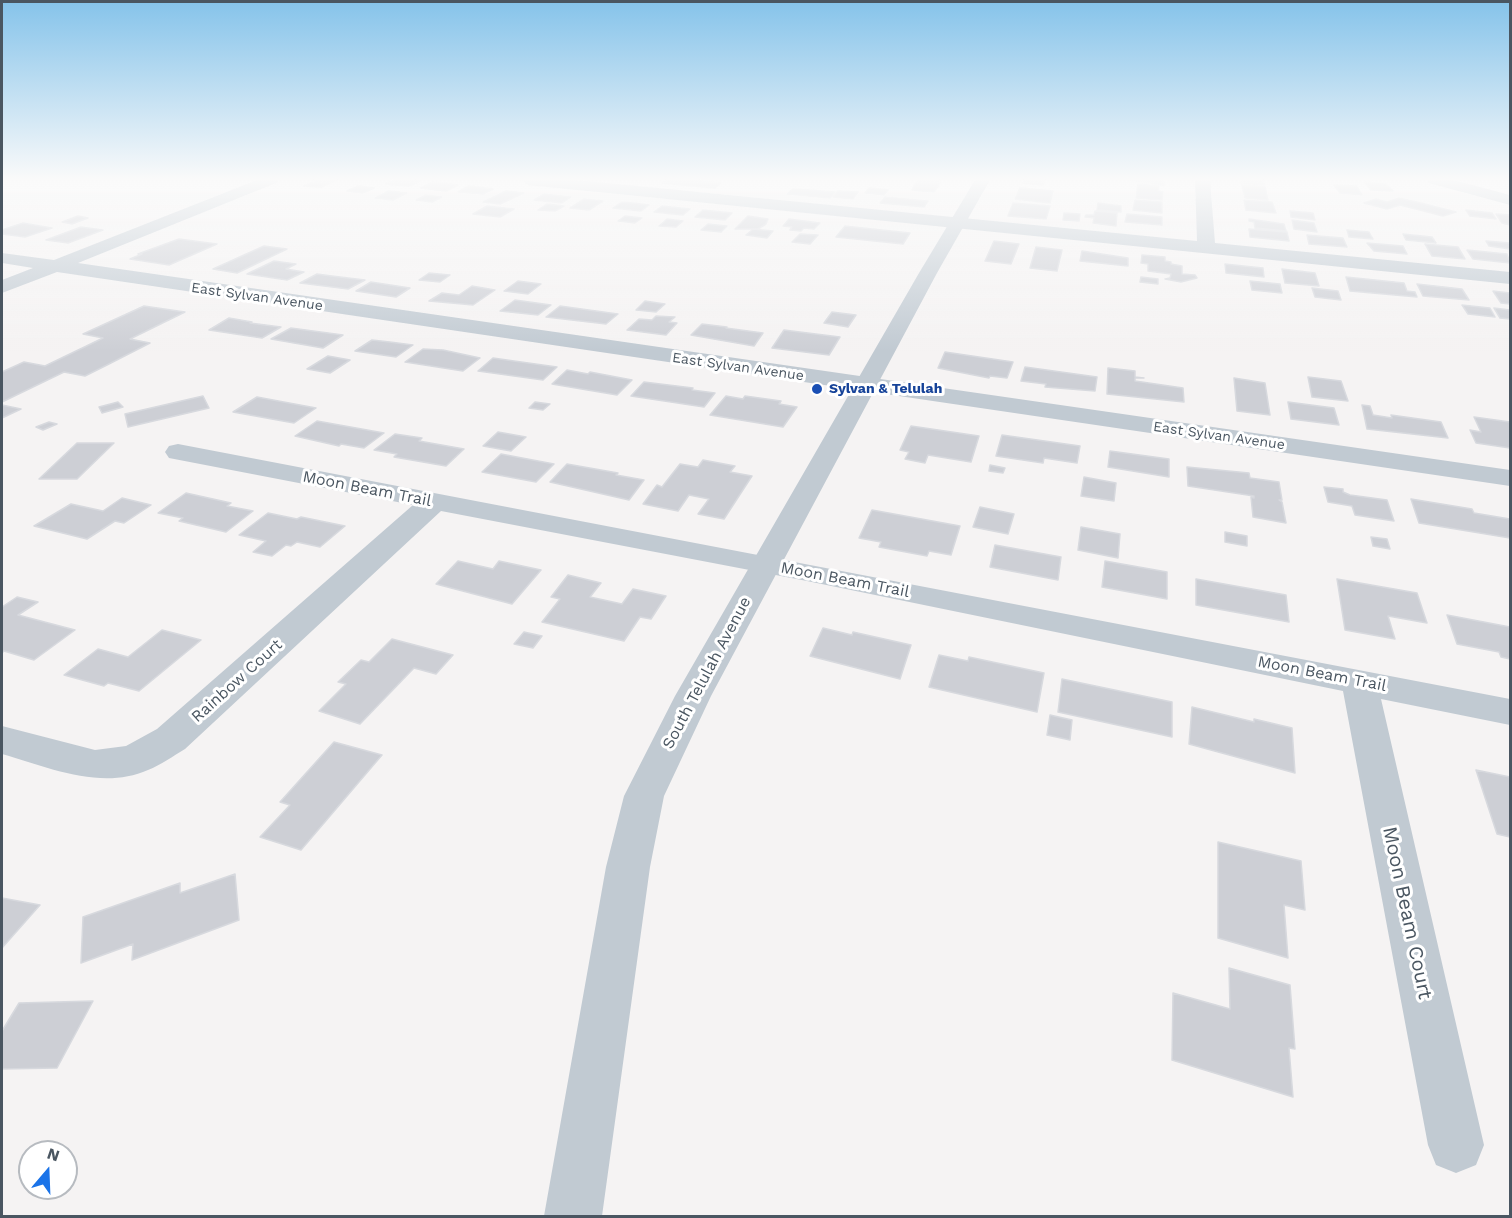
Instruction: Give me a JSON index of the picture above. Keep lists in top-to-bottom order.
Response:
{
  "streets": {
    "street": [
      "East Sylvan Avenue",
      "Moon Beam Trail",
      "South Telulah Avenue",
      "Rainbow Court",
      "Moon Beam Court"
    ]
  },
  "crossings": [
    ["East Sylvan Avenue", "South Telulah Avenue"],
    ["Moon Beam Trail", "South Telulah Avenue"],
    ["Moon Beam Trail", "Rainbow Court"],
    ["Moon Beam Trail", "Moon Beam Court"]
  ],
  "places": ["Sylvan & Telulah"],
  "north": "top"
}
